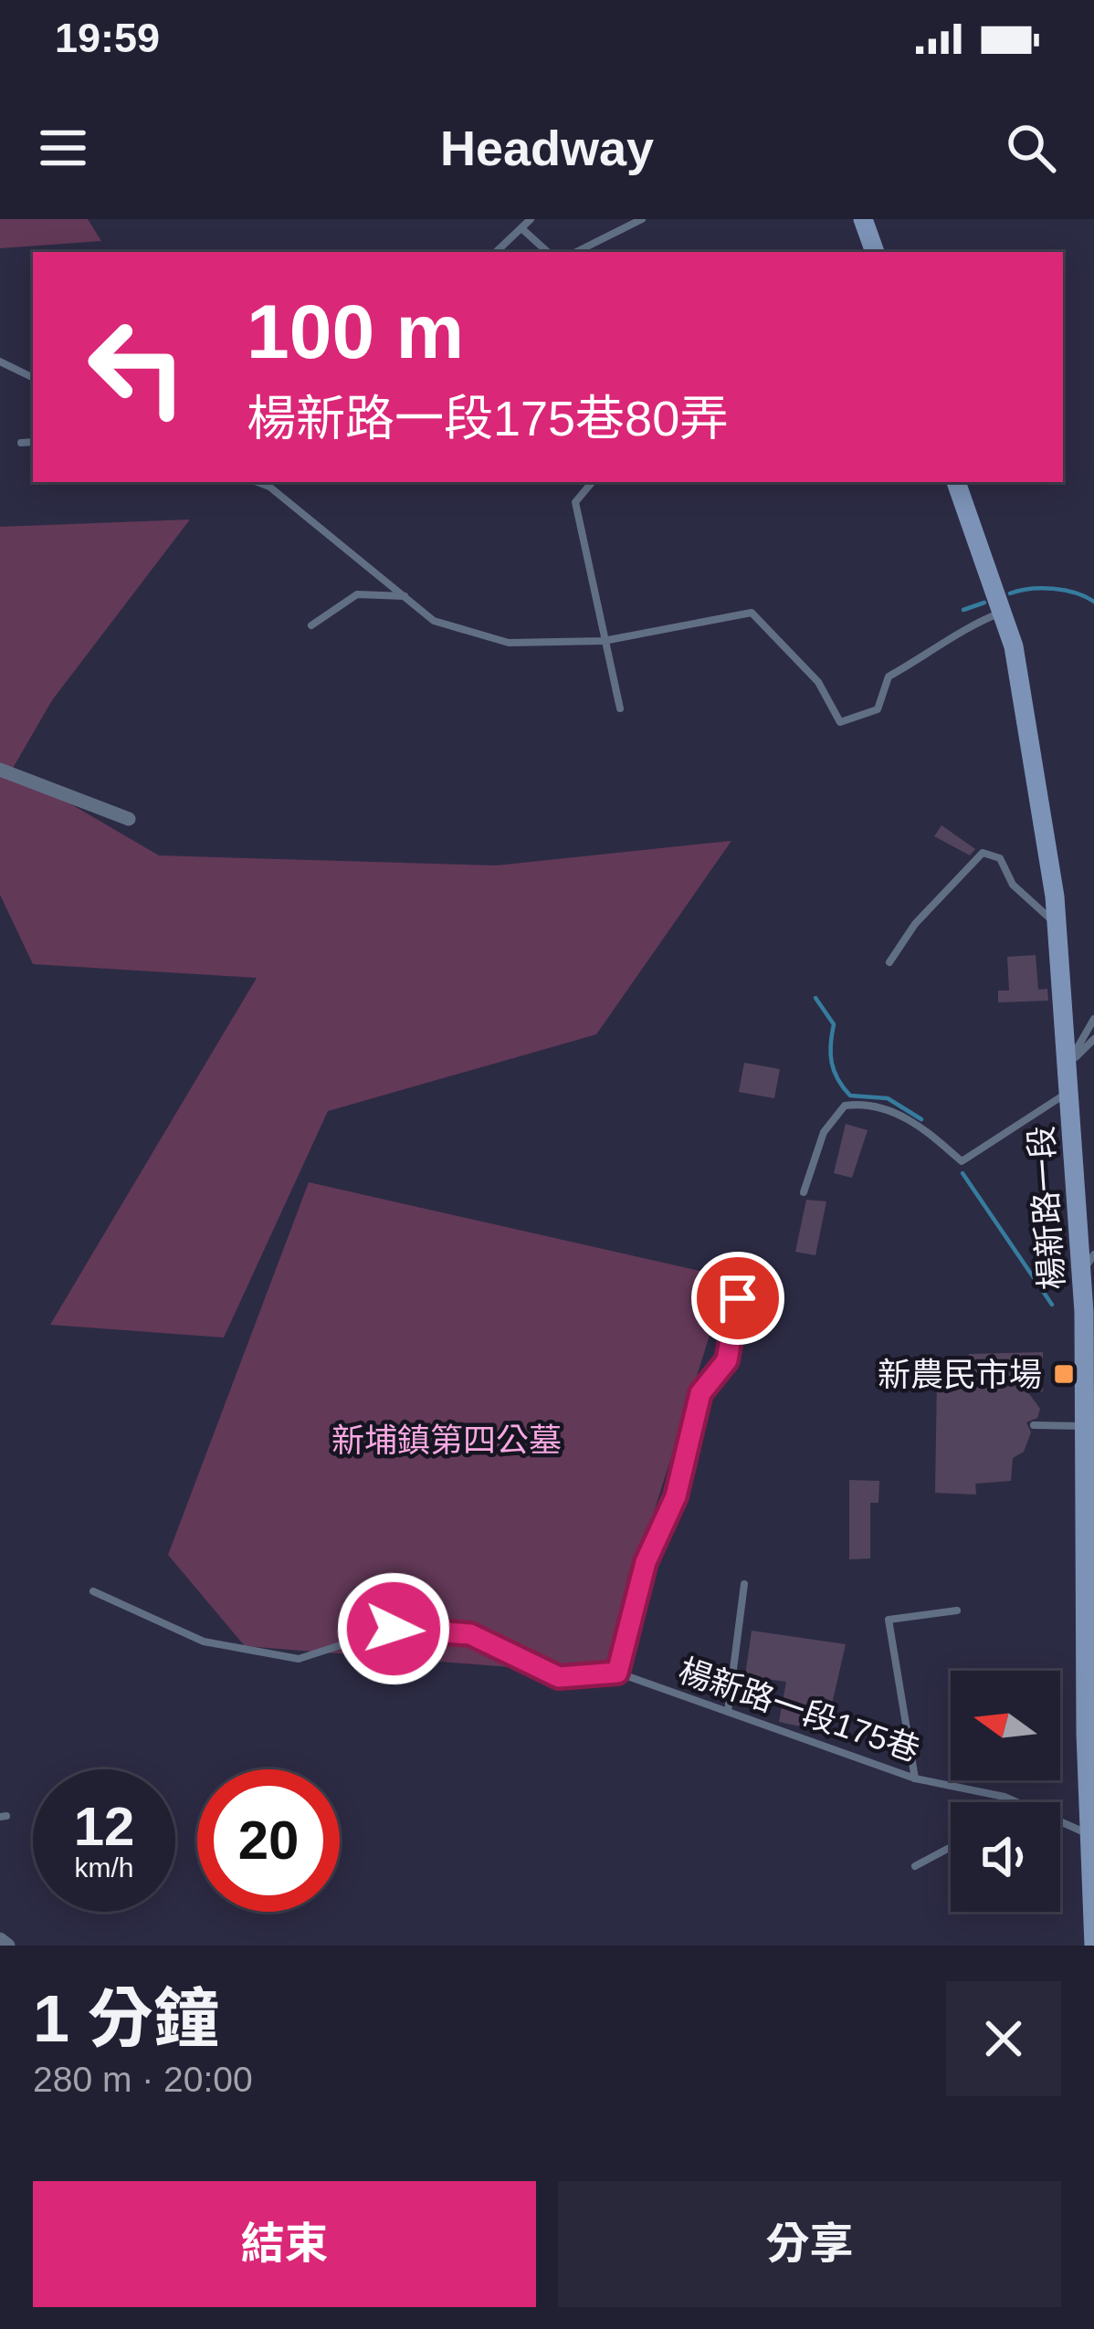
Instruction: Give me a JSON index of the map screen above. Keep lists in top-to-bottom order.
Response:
{
  "streets": {
    "main road": ["楊新路一段"],
    "lane": ["楊新路一段175巷"]
  },
  "crossings": [
    ["楊新路一段", "楊新路一段175巷"]
  ],
  "parks": ["新埔鎮第四公墓"],
  "places": {
    "transit": ["新農民市場"]
  },
  "north": "left",
  "page": {
    "status": "19:59",
    "header": "Headway",
    "turn": ["100 m", "楊新路一段175巷80弄"],
    "speed": "12 km/h",
    "limit": "20",
    "heading": ["1 分鐘", "280 m · 20:00"],
    "buttons": ["結束", "分享"]
  }
}
